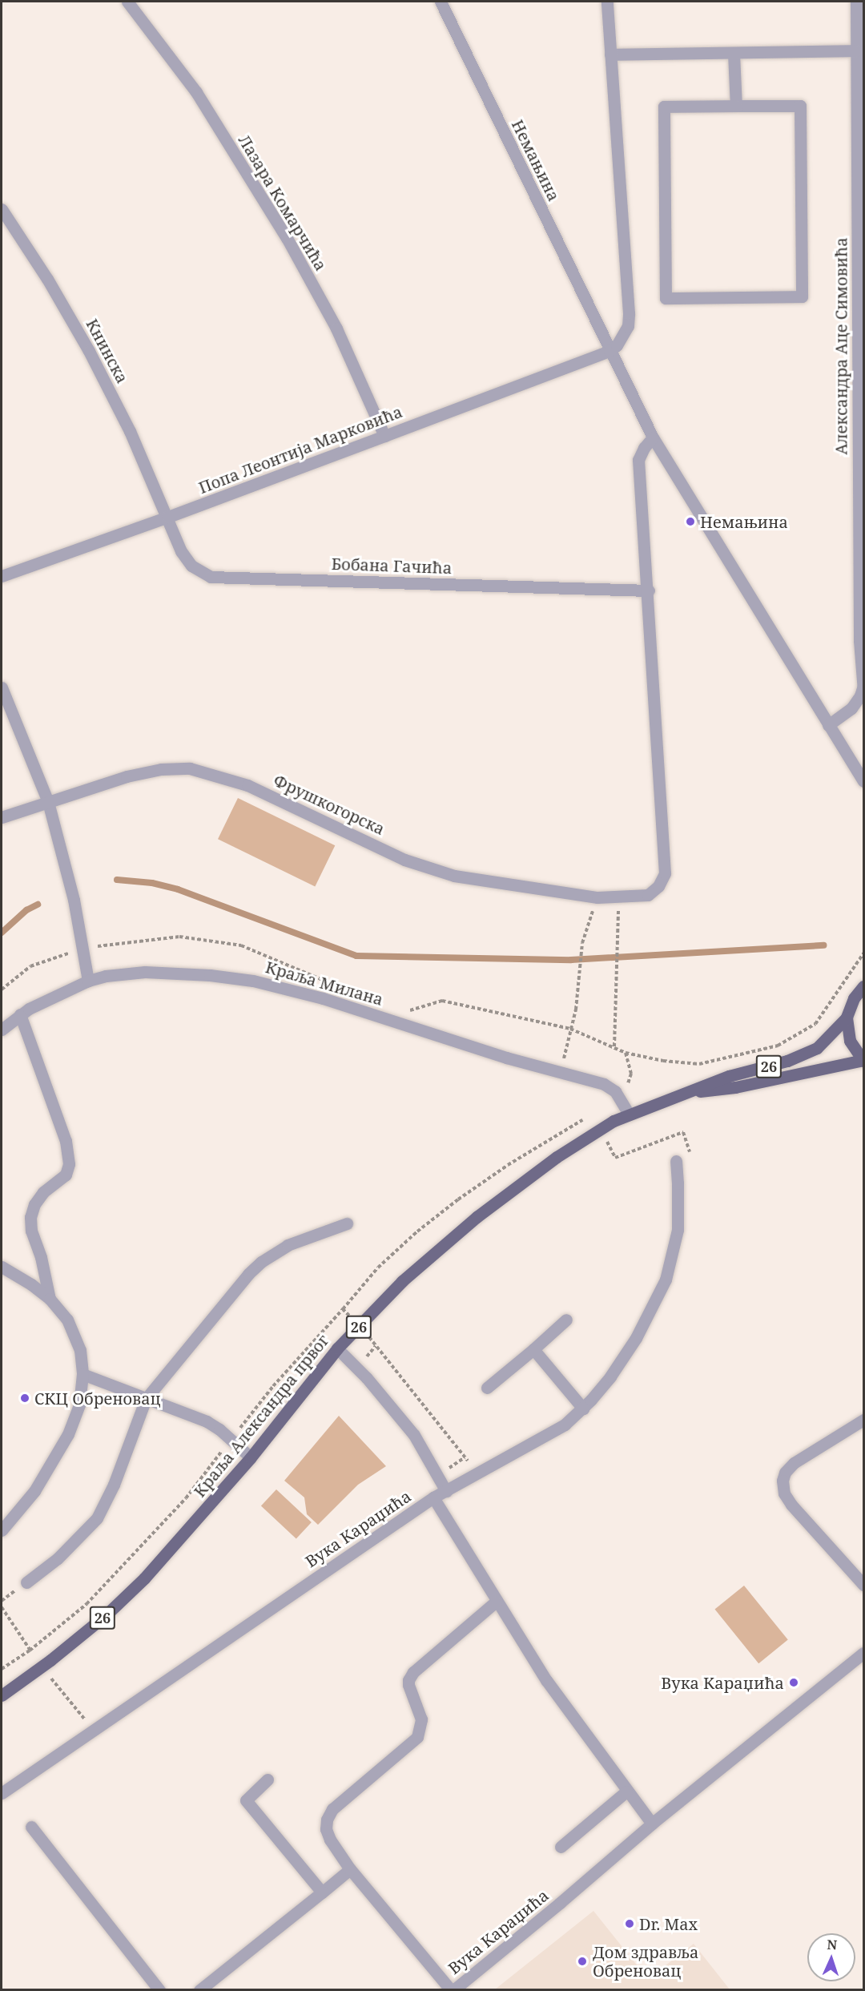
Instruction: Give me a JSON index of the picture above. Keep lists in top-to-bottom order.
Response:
{
  "streets": {
    "main road": ["26", "Краља Александра првог"],
    "street": [
      "Немањина",
      "Лазара Комарчића",
      "Александра Аце Симовића",
      "Книнска",
      "Попа Леонтија Марковића",
      "Бобана Гачића",
      "Фрушкогорска",
      "Краља Милана",
      "Вука Караџића"
    ]
  },
  "crossings": [
    ["Немањина", "Попа Леонтија Марковића"],
    ["Лазара Комарчића", "Попа Леонтија Марковића"],
    ["Книнска", "Попа Леонтија Марковића"],
    ["Книнска", "Бобана Гачића"],
    ["Попа Леонтија Марковића", "Бобана Гачића"],
    ["Краља Милана", "Краља Александра првог"]
  ],
  "places": [
    "Немањина",
    "СКЦ Обреновац",
    "Вука Караџића",
    "Dr. Max",
    "Дом здравља Обреновац"
  ],
  "north": "top"
}
